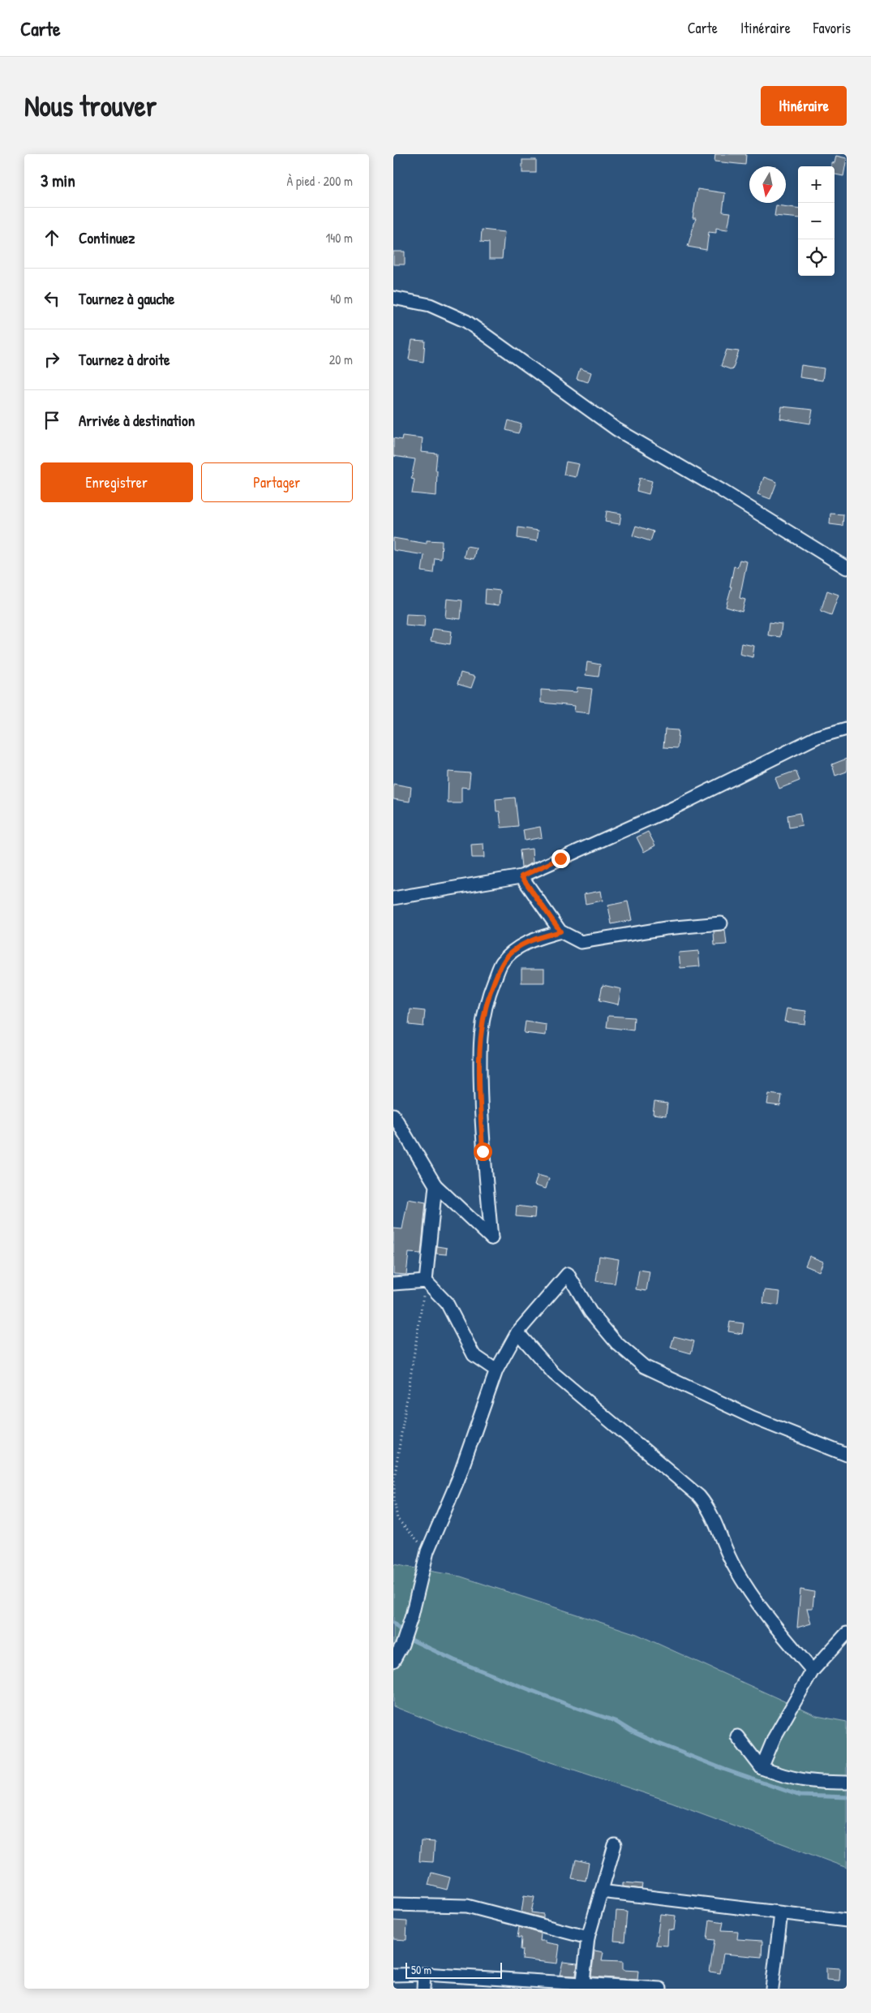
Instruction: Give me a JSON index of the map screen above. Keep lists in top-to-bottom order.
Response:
{
  "scale_bar": "50 m",
  "north": "bottom",
  "page": {
    "header": "Carte",
    "nav": ["Carte", "Itinéraire", "Favoris"],
    "buttons": [
      "Itinéraire",
      ["Enregistrer", "Partager"]
    ],
    "title": "Nous trouver",
    "heading": ["3 min", "À pied · 200 m"],
    "map_buttons": ["+", "−"],
    "list": [
      ["Continuez", "140 m"],
      ["Tournez à gauche", "40 m"],
      ["Tournez à droite", "20 m"],
      "Arrivée à destination"
    ],
    "scale": "50 m"
  }
}
